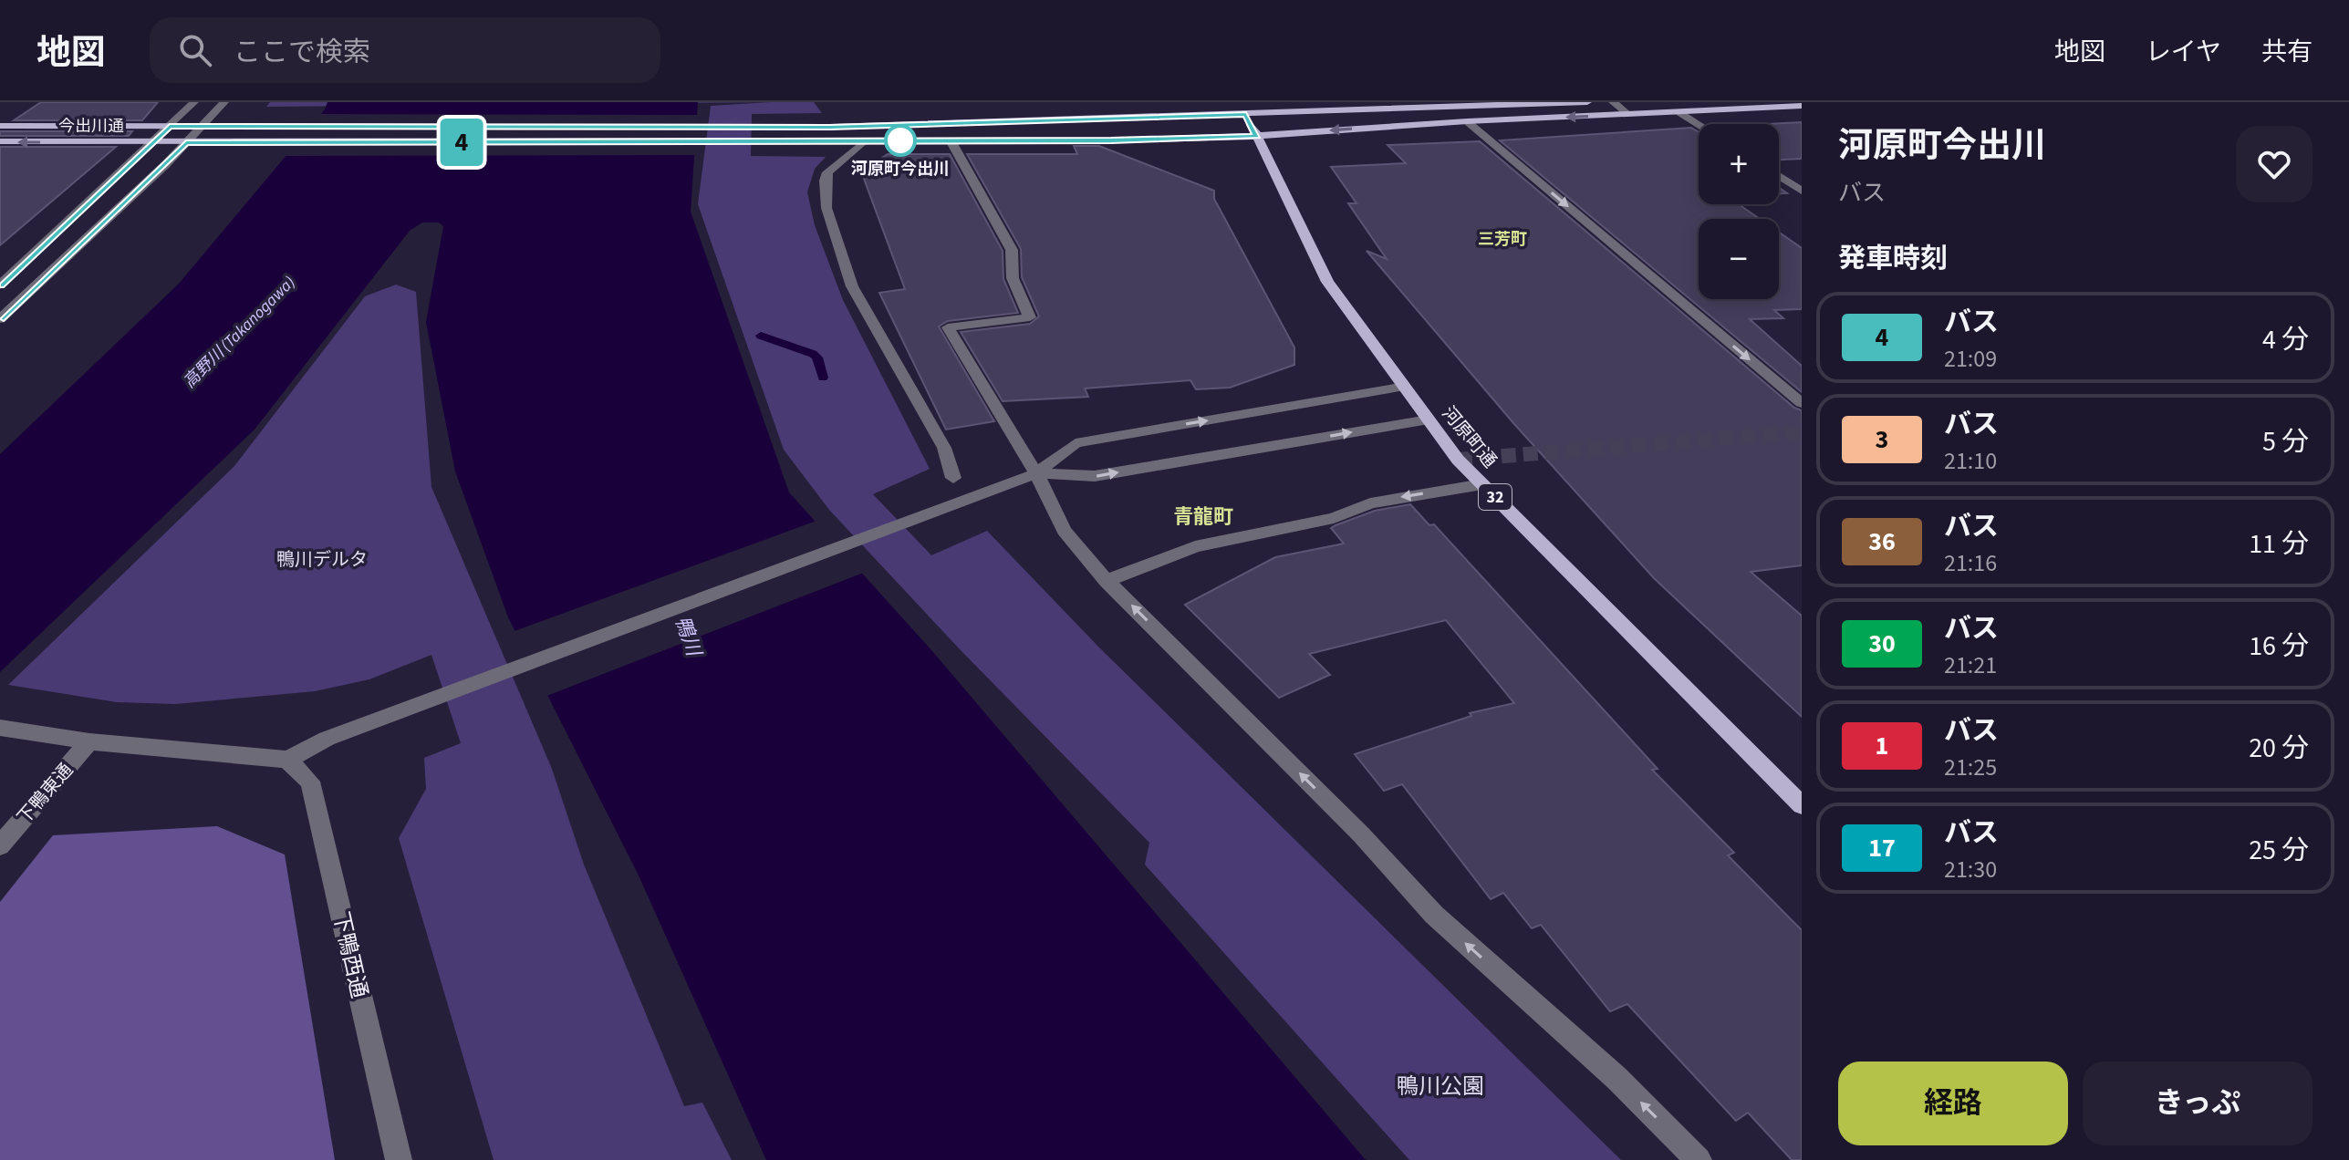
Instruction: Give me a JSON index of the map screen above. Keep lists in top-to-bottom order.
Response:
{
  "streets": {
    "main road": ["今出川通", "河原町通", "32"],
    "street": ["下鴨東通", "下鴨西通"]
  },
  "crossings": [
    ["今出川通", "河原町通"]
  ],
  "districts": ["三芳町", "青龍町"],
  "water": ["高野川 (Takanogawa)", "鴨川"],
  "parks": ["鴨川デルタ", "鴨川公園"],
  "places": ["河原町今出川"],
  "lines": ["bus line 4"],
  "page": {
    "header": "地図",
    "search": "ここで検索",
    "nav": ["地図", "レイヤ", "共有"],
    "on_map": "4",
    "heading": [
      ["河原町今出川", "バス"],
      "発車時刻"
    ],
    "map_buttons": ["+", "−"],
    "list": [
      {
        "mark": "4",
        "name": "バス",
        "note": "21:09",
        "value": "4 分"
      },
      {
        "mark": "3",
        "name": "バス",
        "note": "21:10",
        "value": "5 分"
      },
      {
        "mark": "36",
        "name": "バス",
        "note": "21:16",
        "value": "11 分"
      },
      {
        "mark": "30",
        "name": "バス",
        "note": "21:21",
        "value": "16 分"
      },
      {
        "mark": "1",
        "name": "バス",
        "note": "21:25",
        "value": "20 分"
      },
      {
        "mark": "17",
        "name": "バス",
        "note": "21:30",
        "value": "25 分"
      }
    ],
    "buttons": ["経路", "きっぷ"]
  }
}
